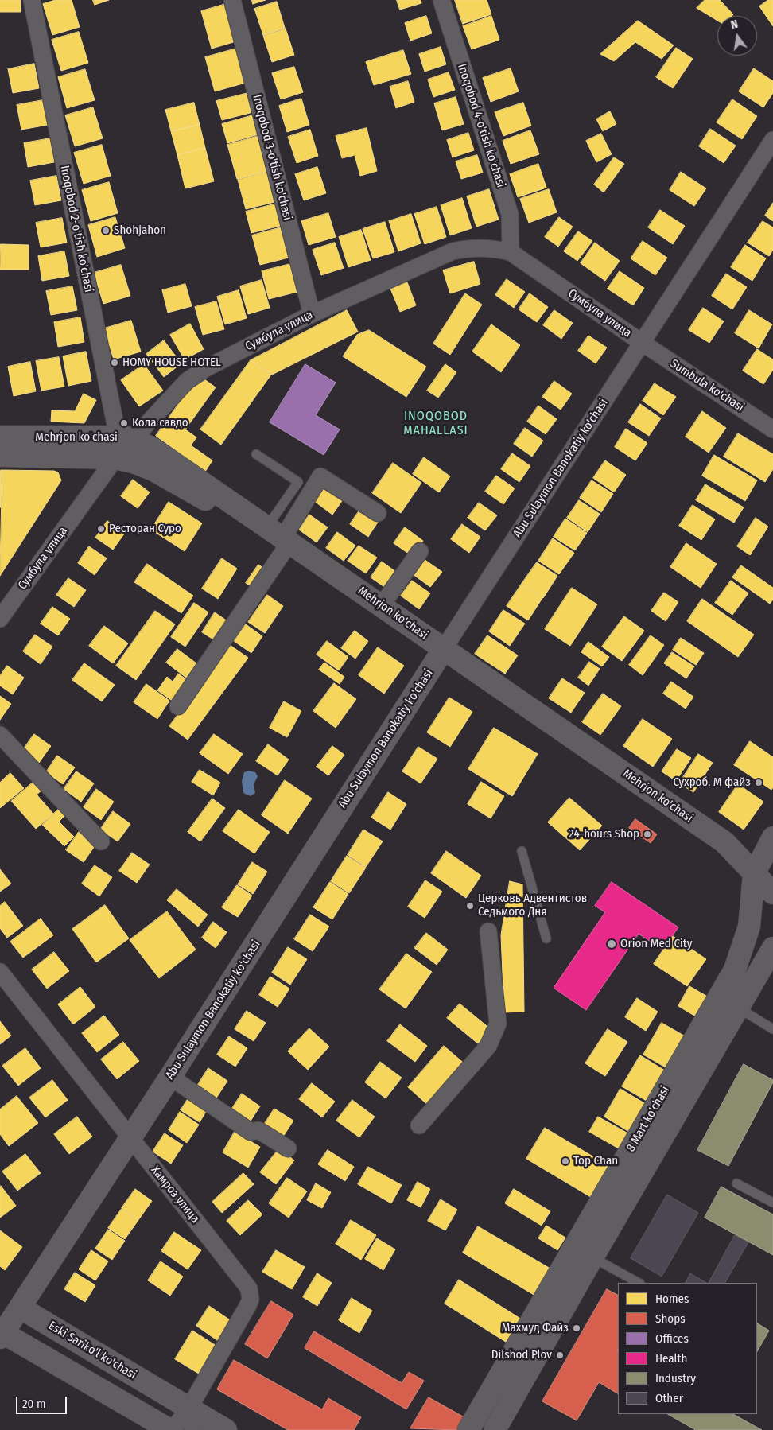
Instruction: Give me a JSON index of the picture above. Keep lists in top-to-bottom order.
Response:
{
  "streets": {
    "main road": [
      "Mehrjon ko'chasi",
      "Abu Sulaymon Banokatiy ko'chasi",
      "8 Mart ko'chasi",
      "Eski Sariko'l ko'chasi"
    ],
    "street": [
      "Inoqobod 4-o'tish ko'chasi",
      "Inoqobod 3-o'tish ko'chasi",
      "Inoqobod 2-o'tish ko'chasi",
      "Сумбула улица",
      "Sumbula ko'chasi",
      "Хамроз улица"
    ]
  },
  "crossings": [
    ["Inoqobod 4-o'tish ko'chasi", "Сумбула улица"],
    ["Inoqobod 3-o'tish ko'chasi", "Сумбула улица"],
    ["Inoqobod 2-o'tish ko'chasi", "Сумбула улица"],
    ["Inoqobod 2-o'tish ko'chasi", "Mehrjon ko'chasi"],
    ["Сумбула улица", "Sumbula ko'chasi"],
    ["Сумбула улица", "Mehrjon ko'chasi"],
    ["Сумбула улица", "Abu Sulaymon Banokatiy ko'chasi"],
    ["Sumbula ko'chasi", "Abu Sulaymon Banokatiy ko'chasi"],
    ["Mehrjon ko'chasi", "Abu Sulaymon Banokatiy ko'chasi"],
    ["Mehrjon ko'chasi", "8 Mart ko'chasi"],
    ["Abu Sulaymon Banokatiy ko'chasi", "Хамроз улица"],
    ["Abu Sulaymon Banokatiy ko'chasi", "Eski Sariko'l ko'chasi"],
    ["Хамроз улица", "Eski Sariko'l ko'chasi"]
  ],
  "districts": ["INOQOBOD MAHALLASI"],
  "places": [
    "Shohjahon",
    "HOMY HOUSE HOTEL",
    "Кола савдо",
    "Ресторан Суро",
    "Сухроб. М файз",
    "24-hours Shop",
    "Церковь Адвентистов Седьмого Дня",
    "Orion Med City",
    "Top Chan",
    "Махмуд Файз",
    "Dilshod Plov"
  ],
  "legend": [
    "Homes",
    "Shops",
    "Offices",
    "Health",
    "Industry",
    "Other"
  ],
  "scale_bar": "20 m",
  "north": "top"
}
